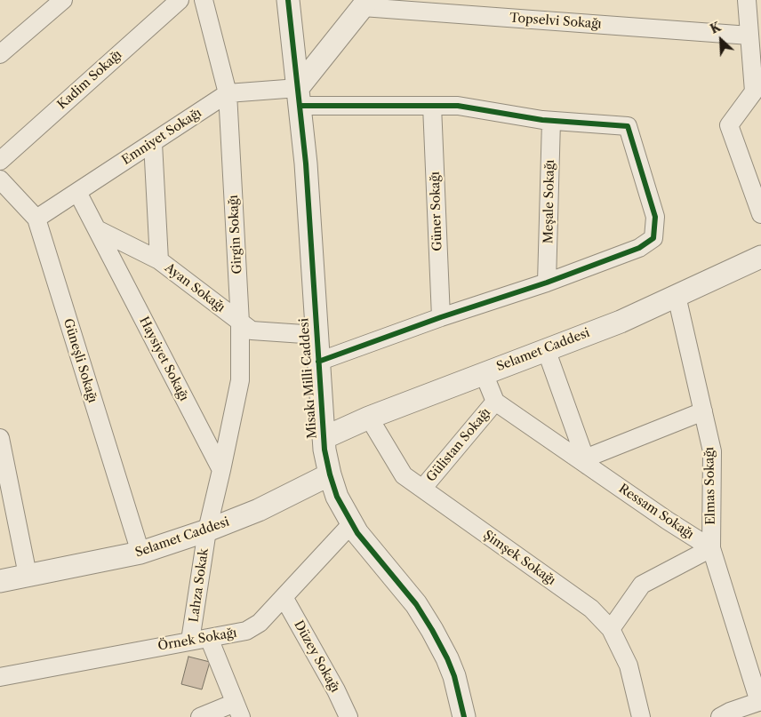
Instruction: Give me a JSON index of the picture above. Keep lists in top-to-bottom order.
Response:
{
  "streets": {
    "street": [
      "Topselvi Sokağı",
      "Kadim Sokağı",
      "Emniyet Sokağı",
      "Meşale Sokağı",
      "Güner Sokağı",
      "Girgin Sokağı",
      "Ayan Sokağı",
      "Selamet Caddesi",
      "Haysiyet Sokağı",
      "Güneşli Sokağı",
      "Misakı Milli Caddesi",
      "Gülistan Sokağı",
      "Elmas Sokağı",
      "Ressam Sokağı",
      "Şimşek Sokağı",
      "Lahza Sokak",
      "Örnek Sokağı",
      "Düzey Sokağı"
    ]
  },
  "crossings": [
    ["Emniyet Sokağı", "Meşale Sokağı"],
    ["Emniyet Sokağı", "Güner Sokağı"],
    ["Emniyet Sokağı", "Girgin Sokağı"],
    ["Emniyet Sokağı", "Ayan Sokağı"],
    ["Emniyet Sokağı", "Haysiyet Sokağı"],
    ["Emniyet Sokağı", "Güneşli Sokağı"],
    ["Emniyet Sokağı", "Misakı Milli Caddesi"],
    ["Girgin Sokağı", "Ayan Sokağı"],
    ["Girgin Sokağı", "Haysiyet Sokağı"],
    ["Ayan Sokağı", "Misakı Milli Caddesi"],
    ["Selamet Caddesi", "Güneşli Sokağı"],
    ["Selamet Caddesi", "Misakı Milli Caddesi"],
    ["Selamet Caddesi", "Elmas Sokağı"],
    ["Selamet Caddesi", "Şimşek Sokağı"],
    ["Selamet Caddesi", "Lahza Sokak"],
    ["Misakı Milli Caddesi", "Örnek Sokağı"],
    ["Gülistan Sokağı", "Ressam Sokağı"],
    ["Gülistan Sokağı", "Şimşek Sokağı"],
    ["Elmas Sokağı", "Ressam Sokağı"],
    ["Lahza Sokak", "Örnek Sokağı"],
    ["Örnek Sokağı", "Düzey Sokağı"]
  ],
  "north": "top left"
}
